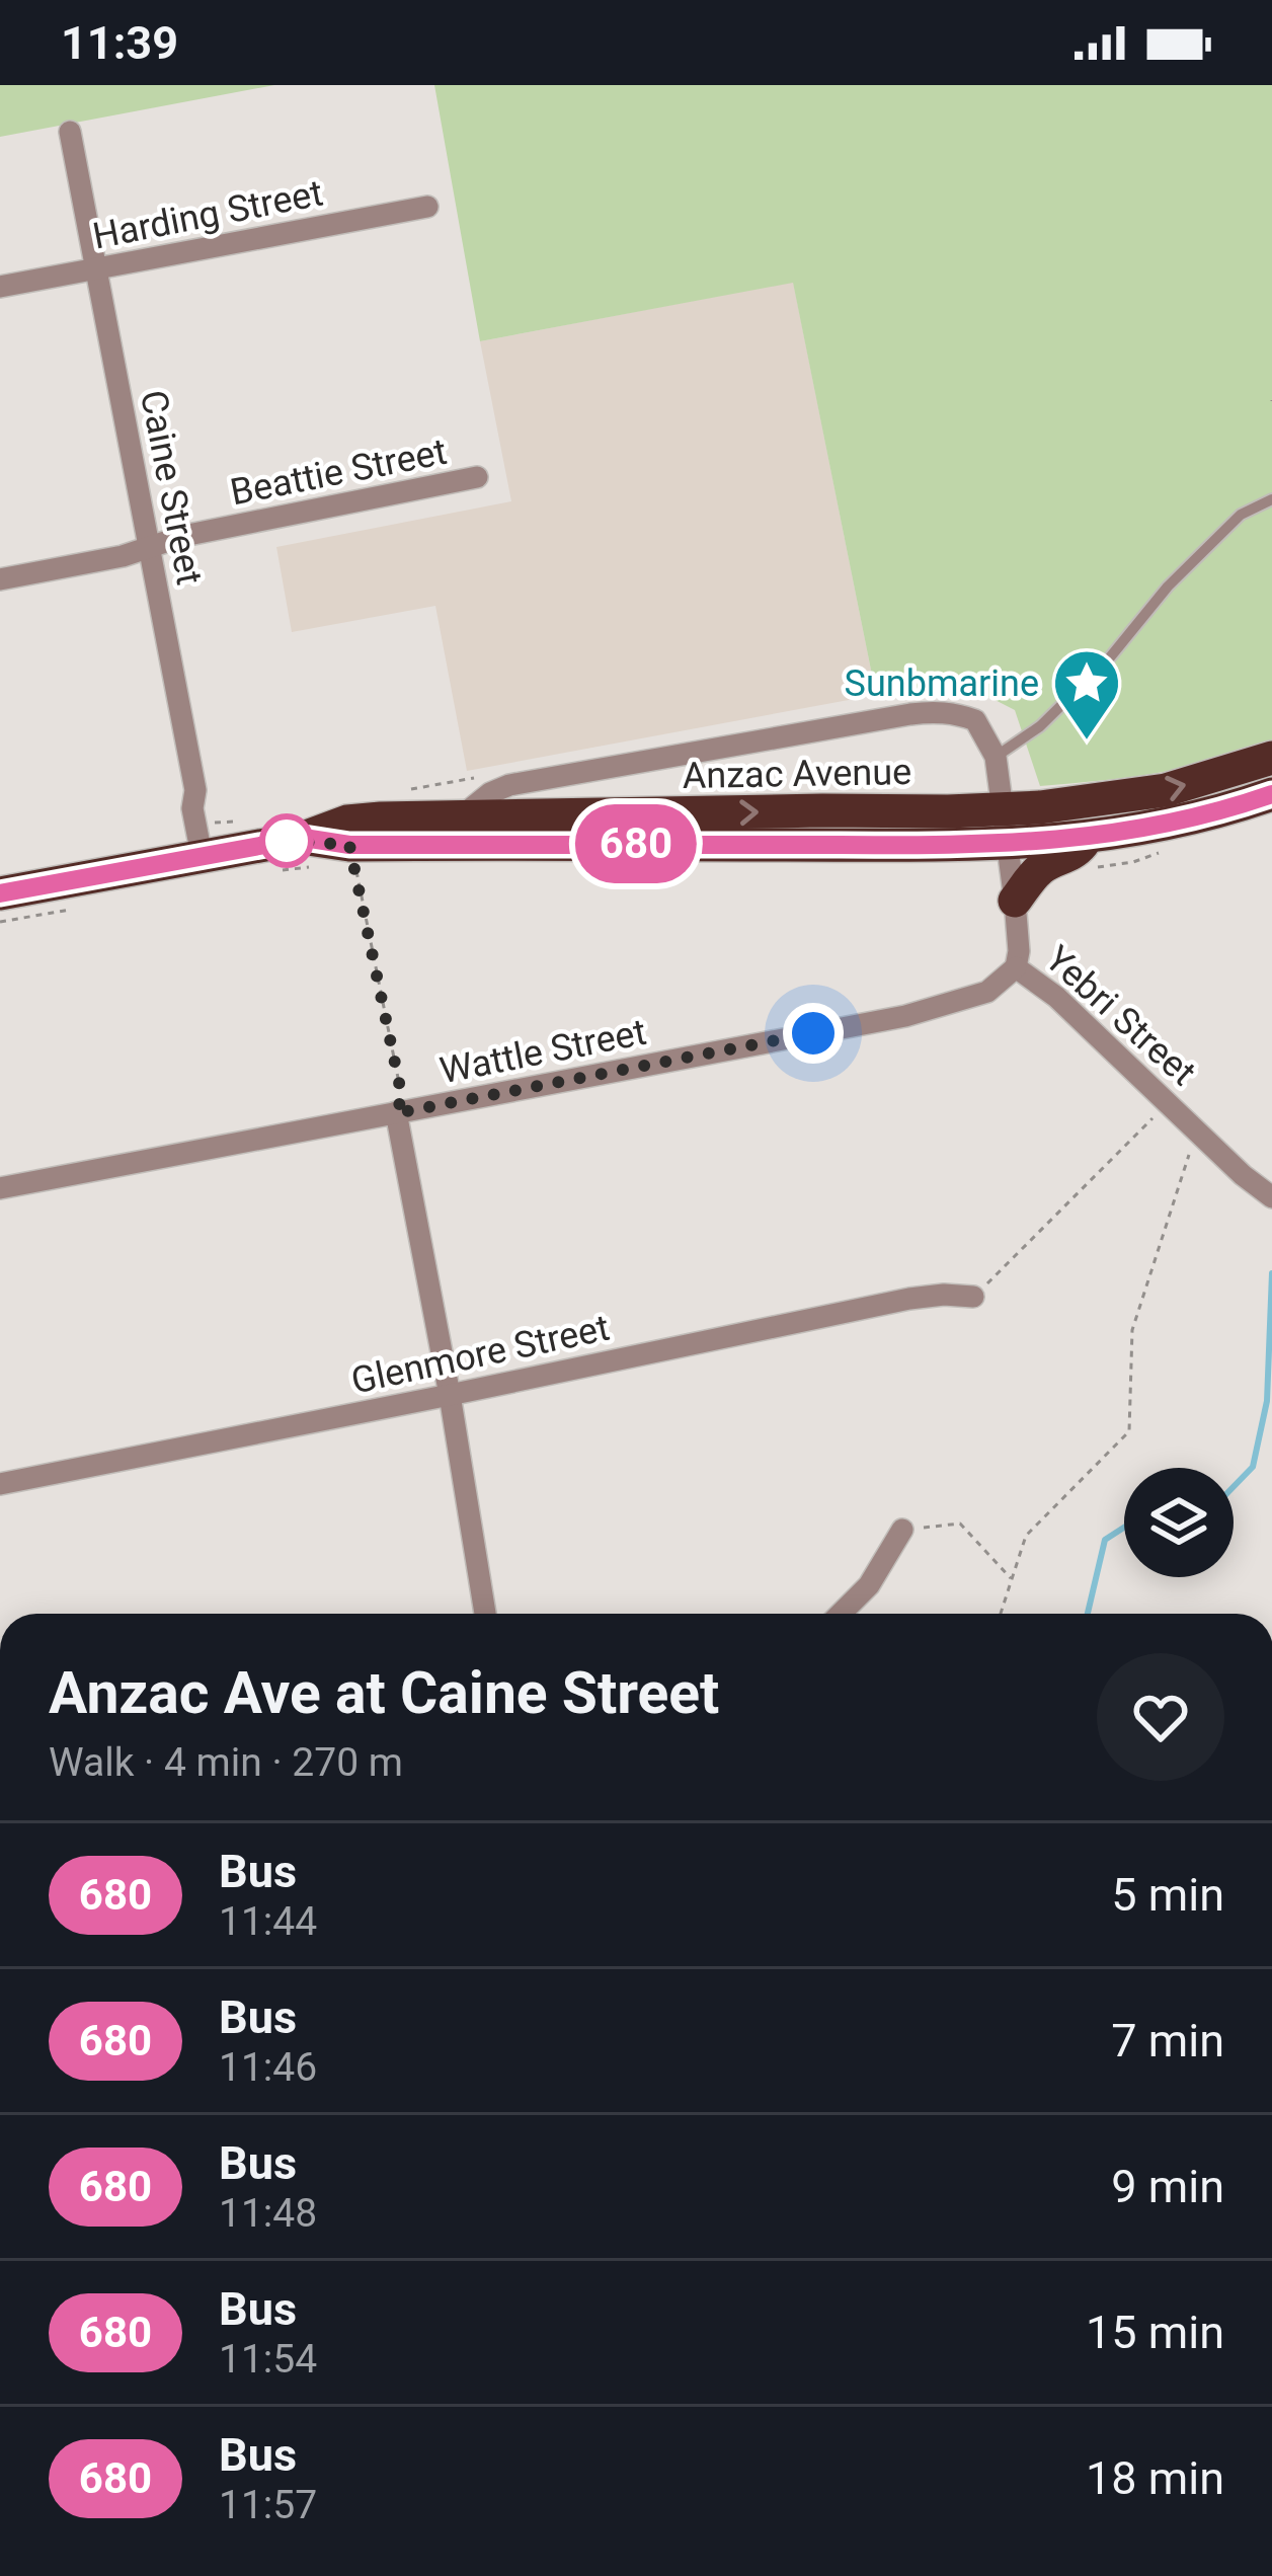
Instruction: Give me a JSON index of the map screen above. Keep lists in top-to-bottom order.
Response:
{
  "streets": {
    "highway": ["Anzac Avenue"],
    "street": [
      "Harding Street",
      "Beattie Street",
      "Caine Street",
      "Yebri Street",
      "Wattle Street",
      "Glenmore Street"
    ]
  },
  "crossings": [
    ["Harding Street", "Caine Street"],
    ["Beattie Street", "Caine Street"],
    ["Caine Street", "Anzac Avenue"],
    ["Anzac Avenue", "Yebri Street"],
    ["Yebri Street", "Wattle Street"]
  ],
  "places": {
    "place": ["Sunbmarine"]
  },
  "lines": ["bus line 680"],
  "page": {
    "status": "11:39",
    "on_map": "680",
    "heading": ["Anzac Ave at Caine Street", "Walk · 4 min · 270 m"],
    "list": [
      {
        "mark": "680",
        "name": "Bus",
        "note": "11:44",
        "value": "5 min"
      },
      {
        "mark": "680",
        "name": "Bus",
        "note": "11:46",
        "value": "7 min"
      },
      {
        "mark": "680",
        "name": "Bus",
        "note": "11:48",
        "value": "9 min"
      },
      {
        "mark": "680",
        "name": "Bus",
        "note": "11:54",
        "value": "15 min"
      },
      {
        "mark": "680",
        "name": "Bus",
        "note": "11:57",
        "value": "18 min"
      }
    ]
  }
}
